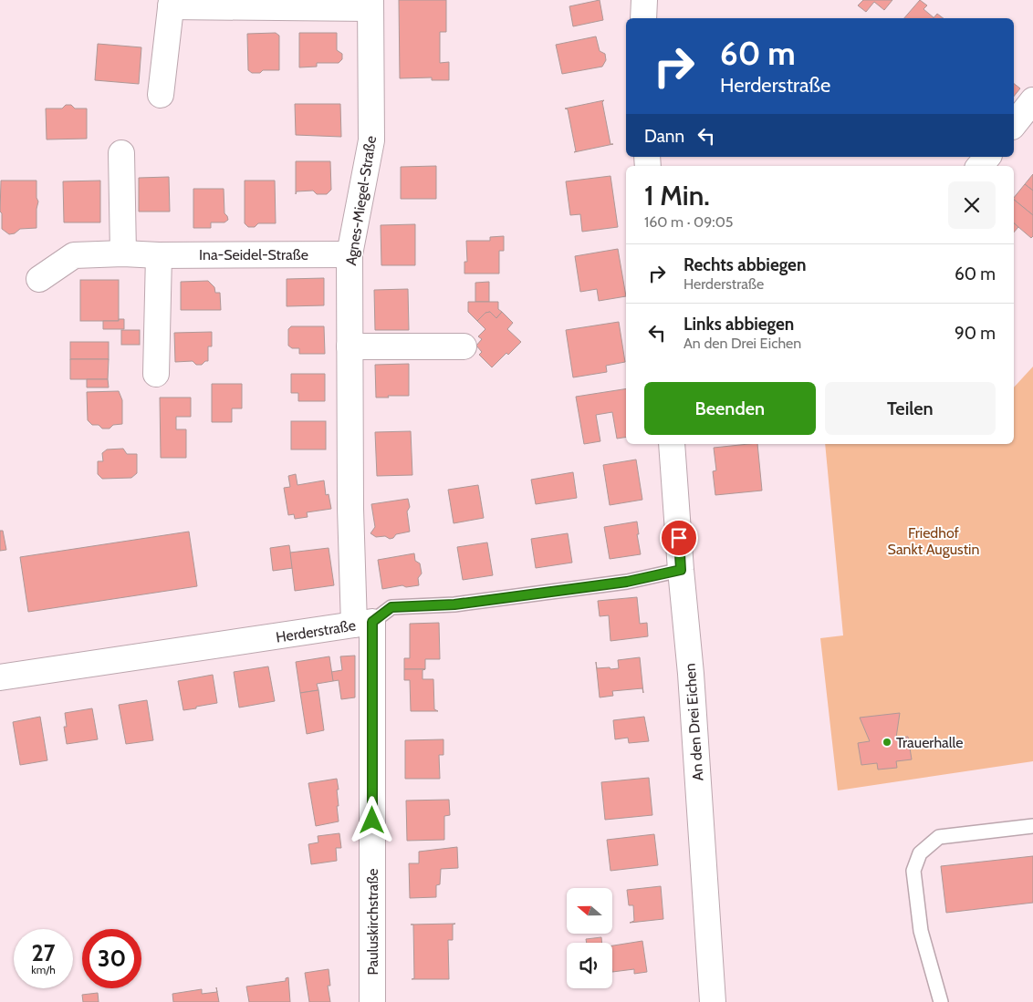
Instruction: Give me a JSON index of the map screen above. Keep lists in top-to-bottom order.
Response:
{
  "streets": {
    "street": [
      "Agnes-Miegel-Straße",
      "Ina-Seidel-Straße",
      "Herderstraße",
      "An den Drei Eichen",
      "Pauluskirchstraße"
    ]
  },
  "crossings": [
    ["Agnes-Miegel-Straße", "Ina-Seidel-Straße"],
    ["Agnes-Miegel-Straße", "Herderstraße"],
    ["Agnes-Miegel-Straße", "Pauluskirchstraße"],
    ["Herderstraße", "An den Drei Eichen"],
    ["Herderstraße", "Pauluskirchstraße"]
  ],
  "parks": ["Friedhof Sankt Augustin"],
  "places": ["Trauerhalle"],
  "north": "left",
  "page": {
    "turn": ["60 m", "Herderstraße"],
    "then": "Dann",
    "heading": ["1 Min.", "160 m · 09:05"],
    "list": [
      {
        "name": "Rechts abbiegen",
        "note": "Herderstraße",
        "value": "60 m"
      },
      {
        "name": "Links abbiegen",
        "note": "An den Drei Eichen",
        "value": "90 m"
      }
    ],
    "buttons": ["Beenden", "Teilen"],
    "speed": "27 km/h",
    "limit": "30"
  }
}
